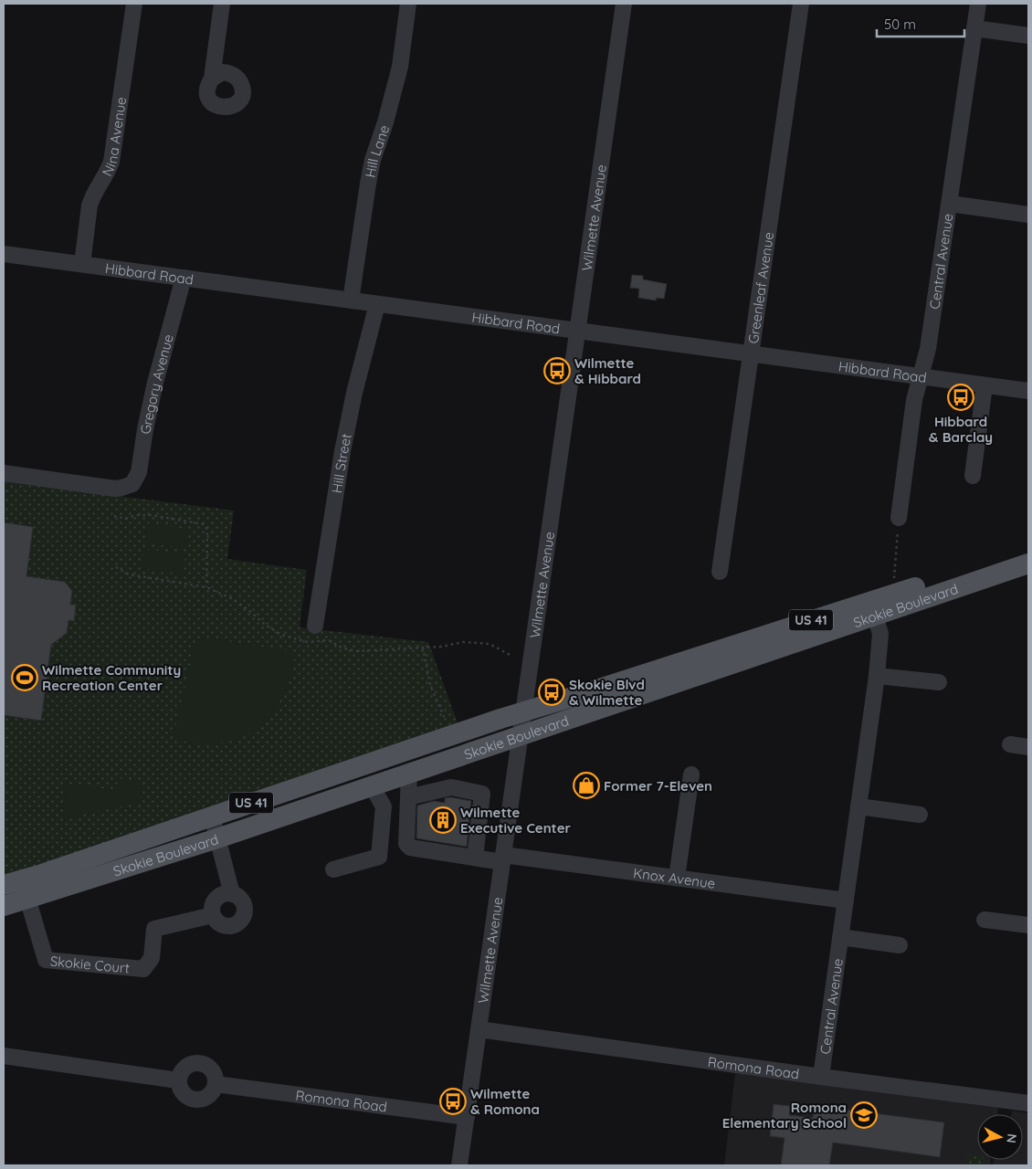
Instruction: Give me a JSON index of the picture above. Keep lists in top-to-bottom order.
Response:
{
  "streets": {
    "main road": ["Skokie Boulevard", "US 41"],
    "street": [
      "Nina Avenue",
      "Hill Lane",
      "Wilmette Avenue",
      "Central Avenue",
      "Hibbard Road",
      "Greenleaf Avenue",
      "Gregory Avenue",
      "Hill Street",
      "Knox Avenue",
      "Skokie Court",
      "Romona Road"
    ]
  },
  "crossings": [
    ["Nina Avenue", "Hibbard Road"],
    ["Hill Lane", "Hibbard Road"],
    ["Wilmette Avenue", "Hibbard Road"],
    ["Wilmette Avenue", "Skokie Boulevard"],
    ["Wilmette Avenue", "Knox Avenue"],
    ["Wilmette Avenue", "Romona Road"],
    ["Central Avenue", "Hibbard Road"],
    ["Central Avenue", "Skokie Boulevard"],
    ["Central Avenue", "Knox Avenue"],
    ["Central Avenue", "Romona Road"],
    ["Hibbard Road", "Greenleaf Avenue"],
    ["Hibbard Road", "Gregory Avenue"],
    ["Hibbard Road", "Hill Street"],
    ["Skokie Boulevard", "Knox Avenue"],
    ["Skokie Boulevard", "Skokie Court"]
  ],
  "places": {
    "bus stop": [
      "Wilmette & Hibbard",
      "Hibbard & Barclay",
      "Skokie Blvd & Wilmette",
      "Wilmette & Romona"
    ],
    "sports": ["Wilmette Community Recreation Center"],
    "shop": ["Former 7-Eleven"],
    "building": ["Wilmette Executive Center"],
    "school or university": ["Romona Elementary School"]
  },
  "scale_bar": "50 m",
  "north": "right"
}
